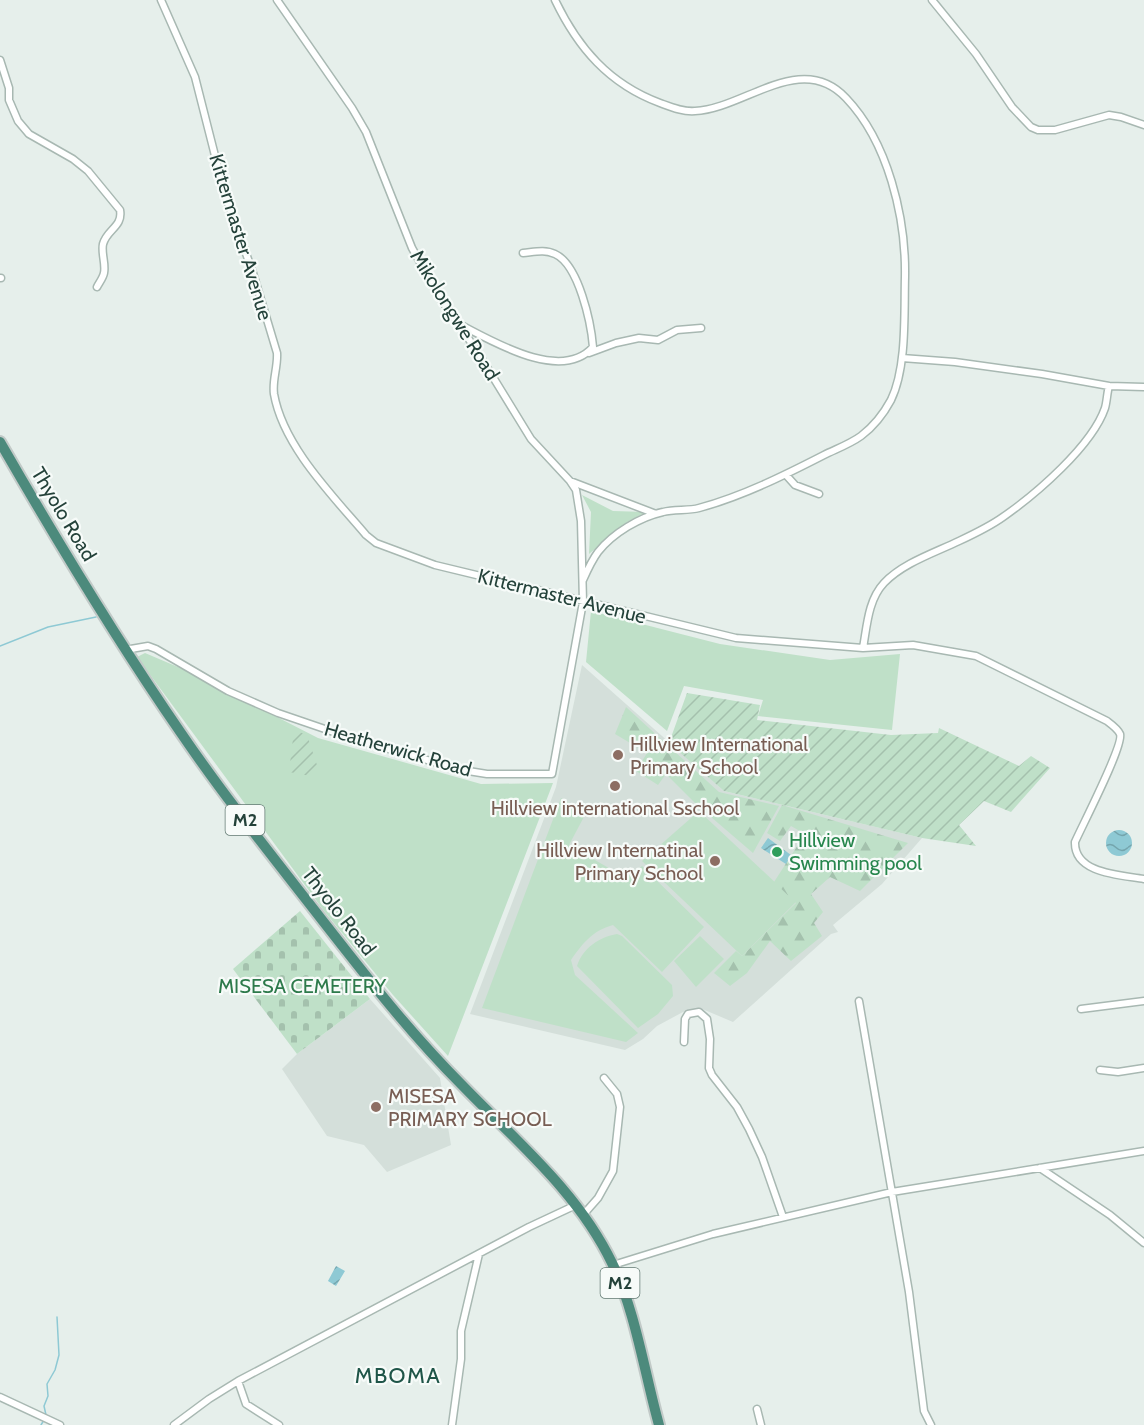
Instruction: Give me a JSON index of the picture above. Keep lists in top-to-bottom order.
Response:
{
  "streets": {
    "highway": ["Thyolo Road", "M2"],
    "street": ["Kittermaster Avenue", "Mikolongwe Road", "Heatherwick Road"]
  },
  "crossings": [
    ["Kittermaster Avenue", "Mikolongwe Road"],
    ["Kittermaster Avenue", "Heatherwick Road"],
    ["Mikolongwe Road", "Heatherwick Road"],
    ["Thyolo Road", "Heatherwick Road"]
  ],
  "districts": ["MBOMA"],
  "parks": ["MISESA CEMETERY"],
  "places": [
    "Hillview International Primary School",
    "Hillview international Sschool",
    "Hillview Swimming pool",
    "Hillview Internatinal Primary School",
    "MISESA PRIMARY SCHOOL"
  ]
}
